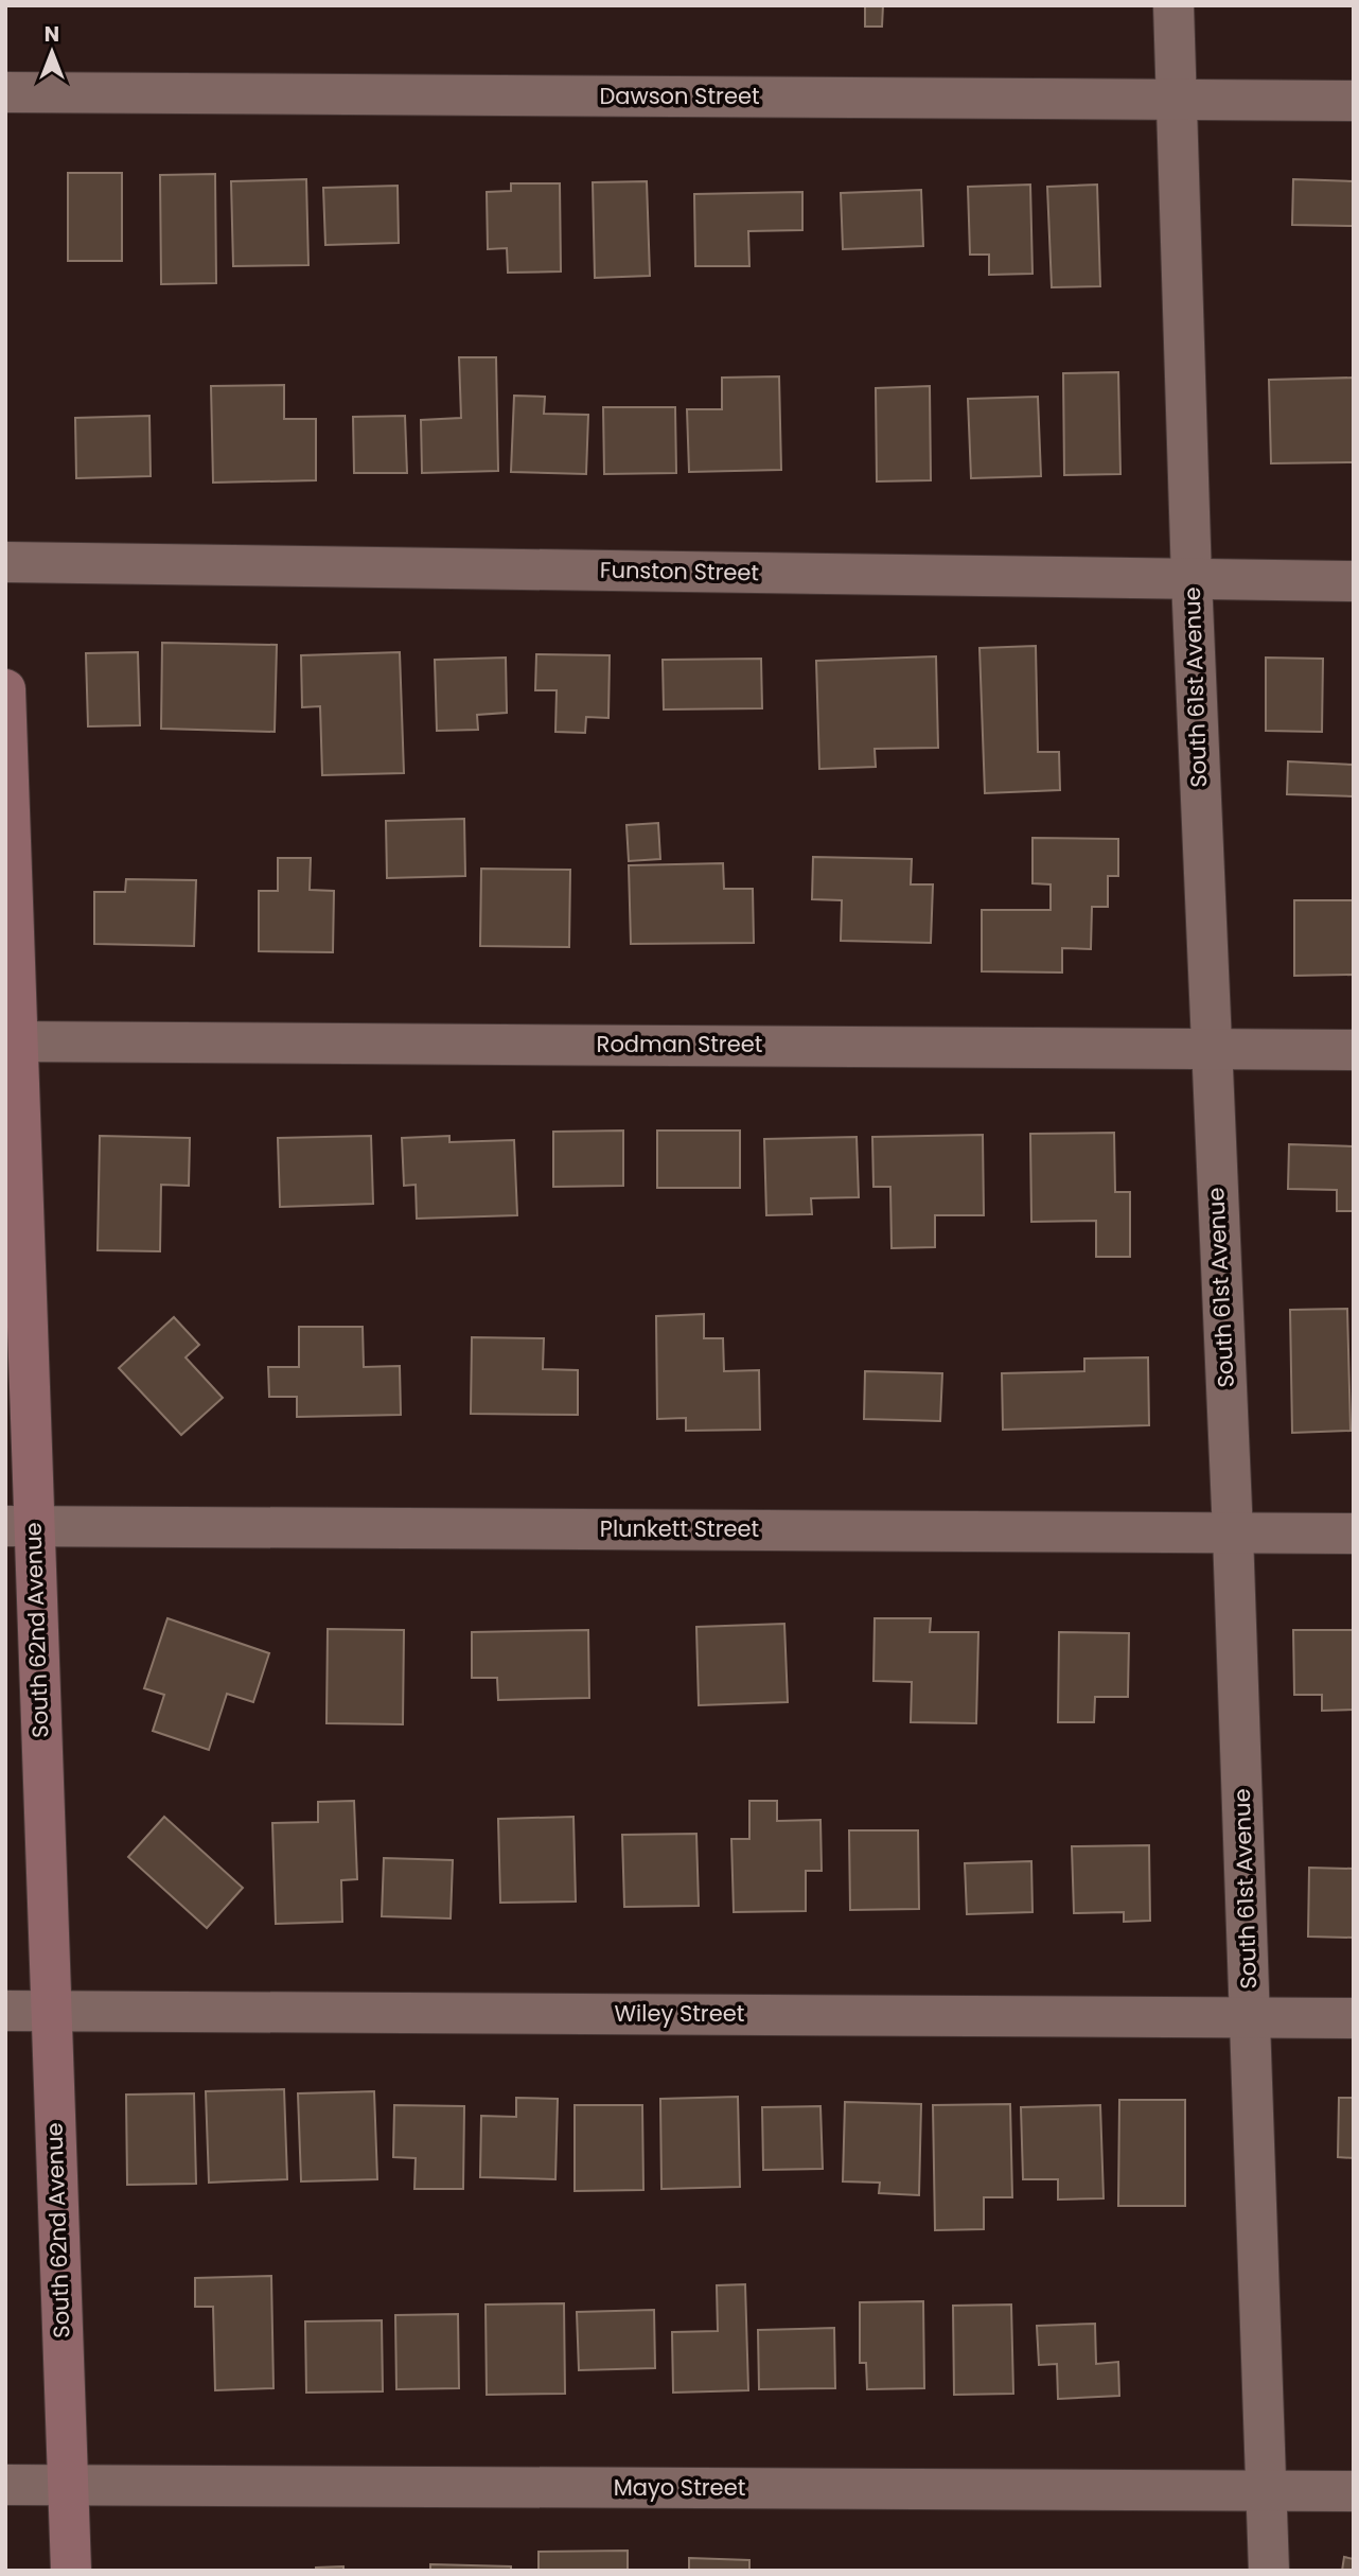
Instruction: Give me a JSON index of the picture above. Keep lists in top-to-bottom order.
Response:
{
  "streets": {
    "street": [
      "Dawson Street",
      "Funston Street",
      "South 61st Avenue",
      "Rodman Street",
      "Plunkett Street",
      "South 62nd Avenue",
      "Wiley Street",
      "Mayo Street"
    ]
  },
  "crossings": [
    ["Dawson Street", "South 61st Avenue"],
    ["Funston Street", "South 61st Avenue"],
    ["South 61st Avenue", "Rodman Street"],
    ["South 61st Avenue", "Plunkett Street"],
    ["South 61st Avenue", "Wiley Street"],
    ["South 61st Avenue", "Mayo Street"],
    ["Rodman Street", "South 62nd Avenue"],
    ["Plunkett Street", "South 62nd Avenue"],
    ["South 62nd Avenue", "Wiley Street"],
    ["South 62nd Avenue", "Mayo Street"]
  ],
  "north": "top"
}
